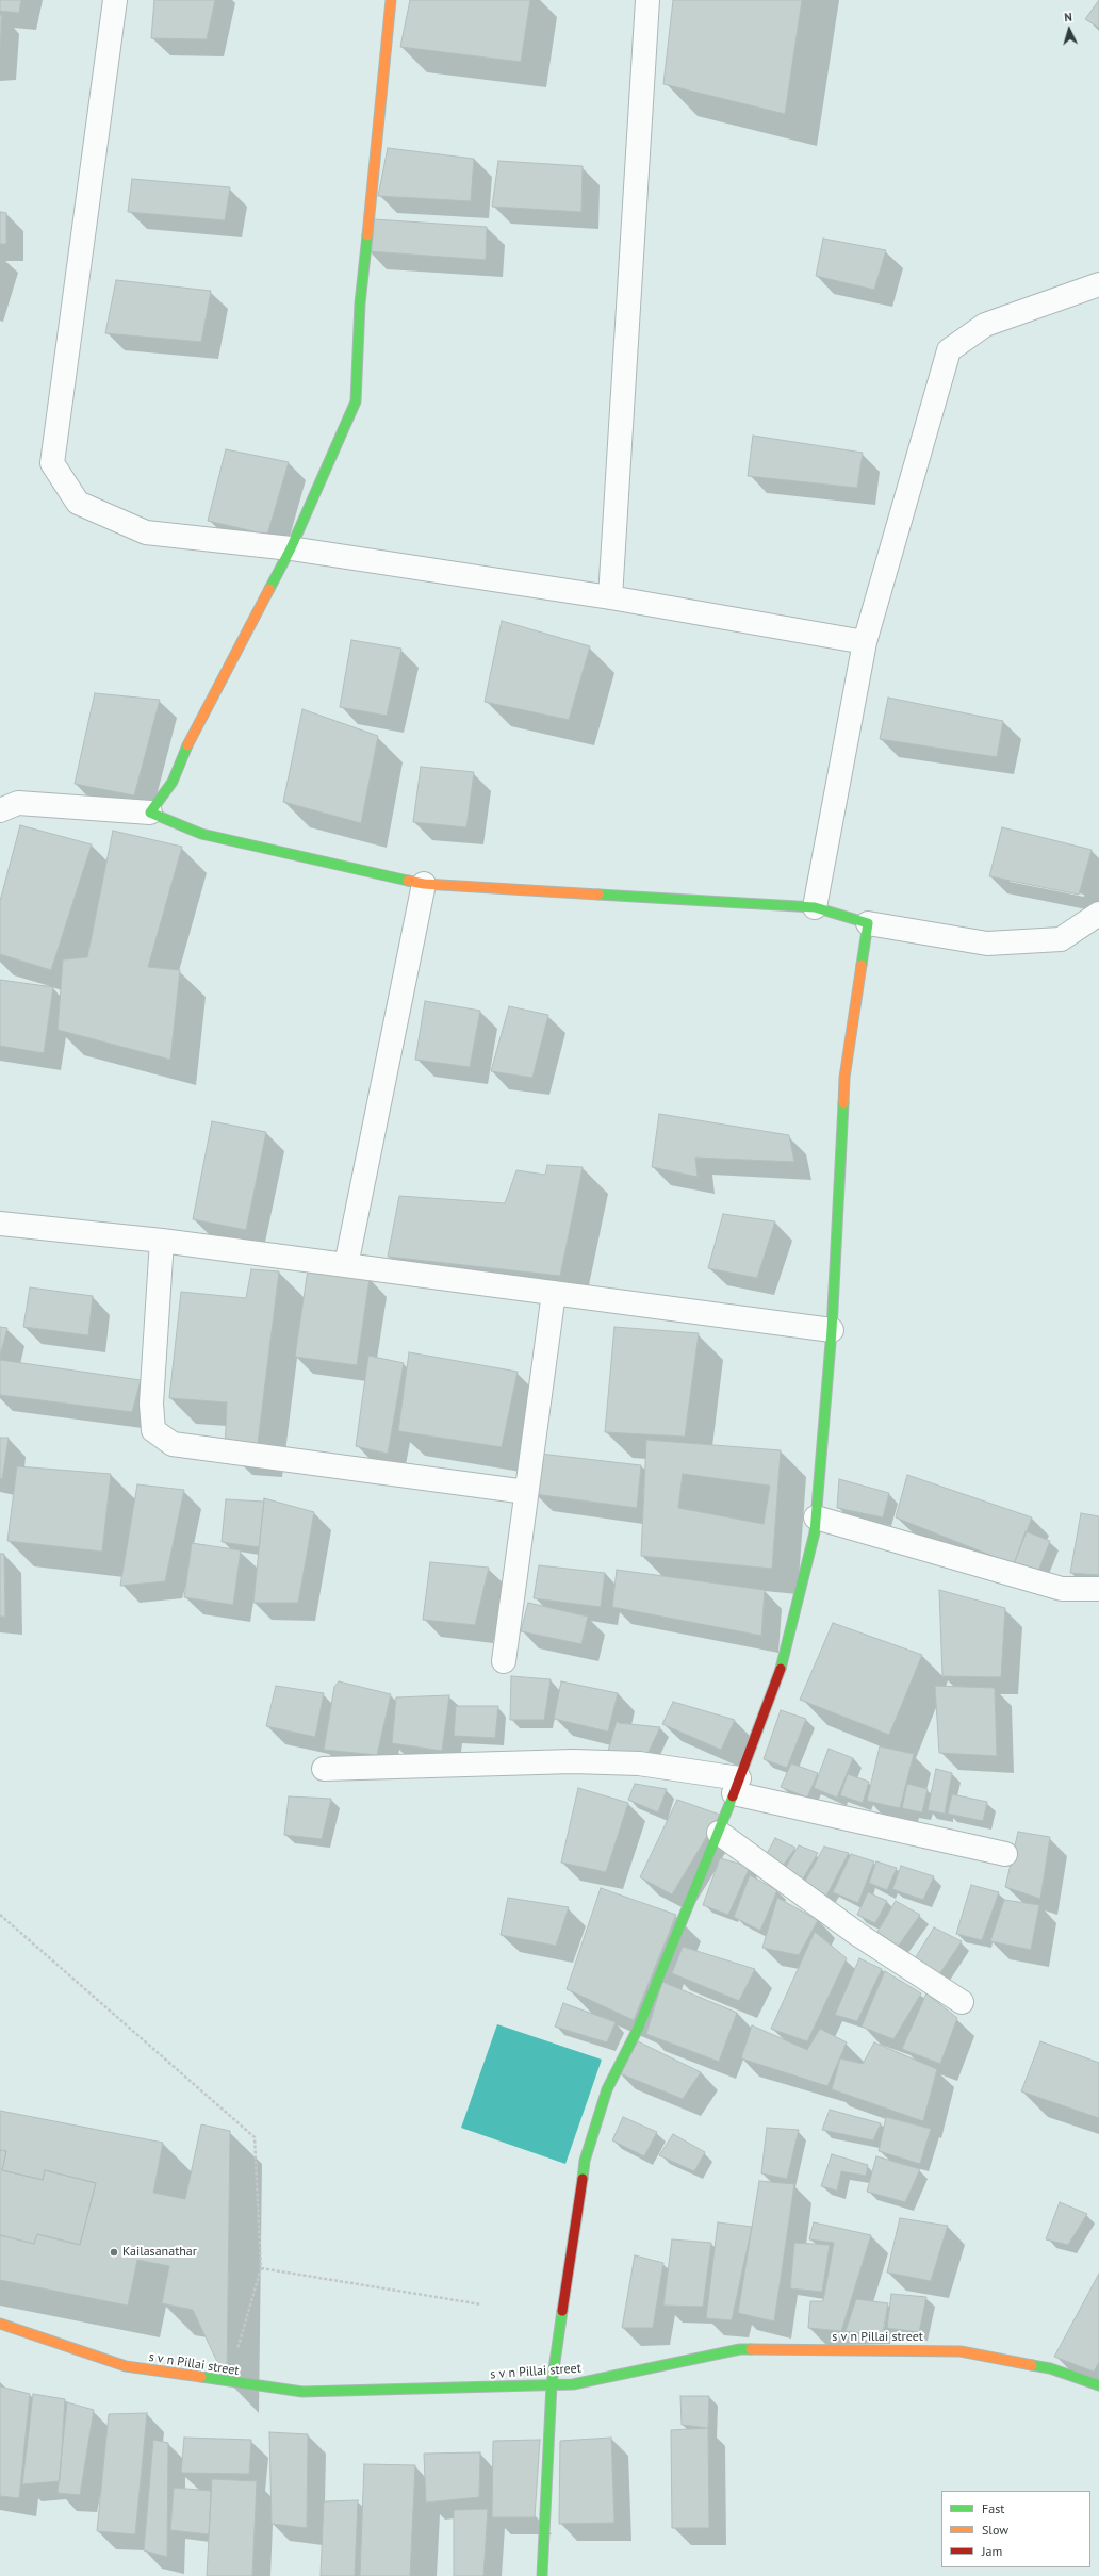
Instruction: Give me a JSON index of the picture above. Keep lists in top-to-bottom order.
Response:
{
  "streets": {
    "street": ["s v n Pillai street"]
  },
  "places": ["Kailasanathar"],
  "legend": ["Fast", "Slow", "Jam"],
  "north": "top"
}
